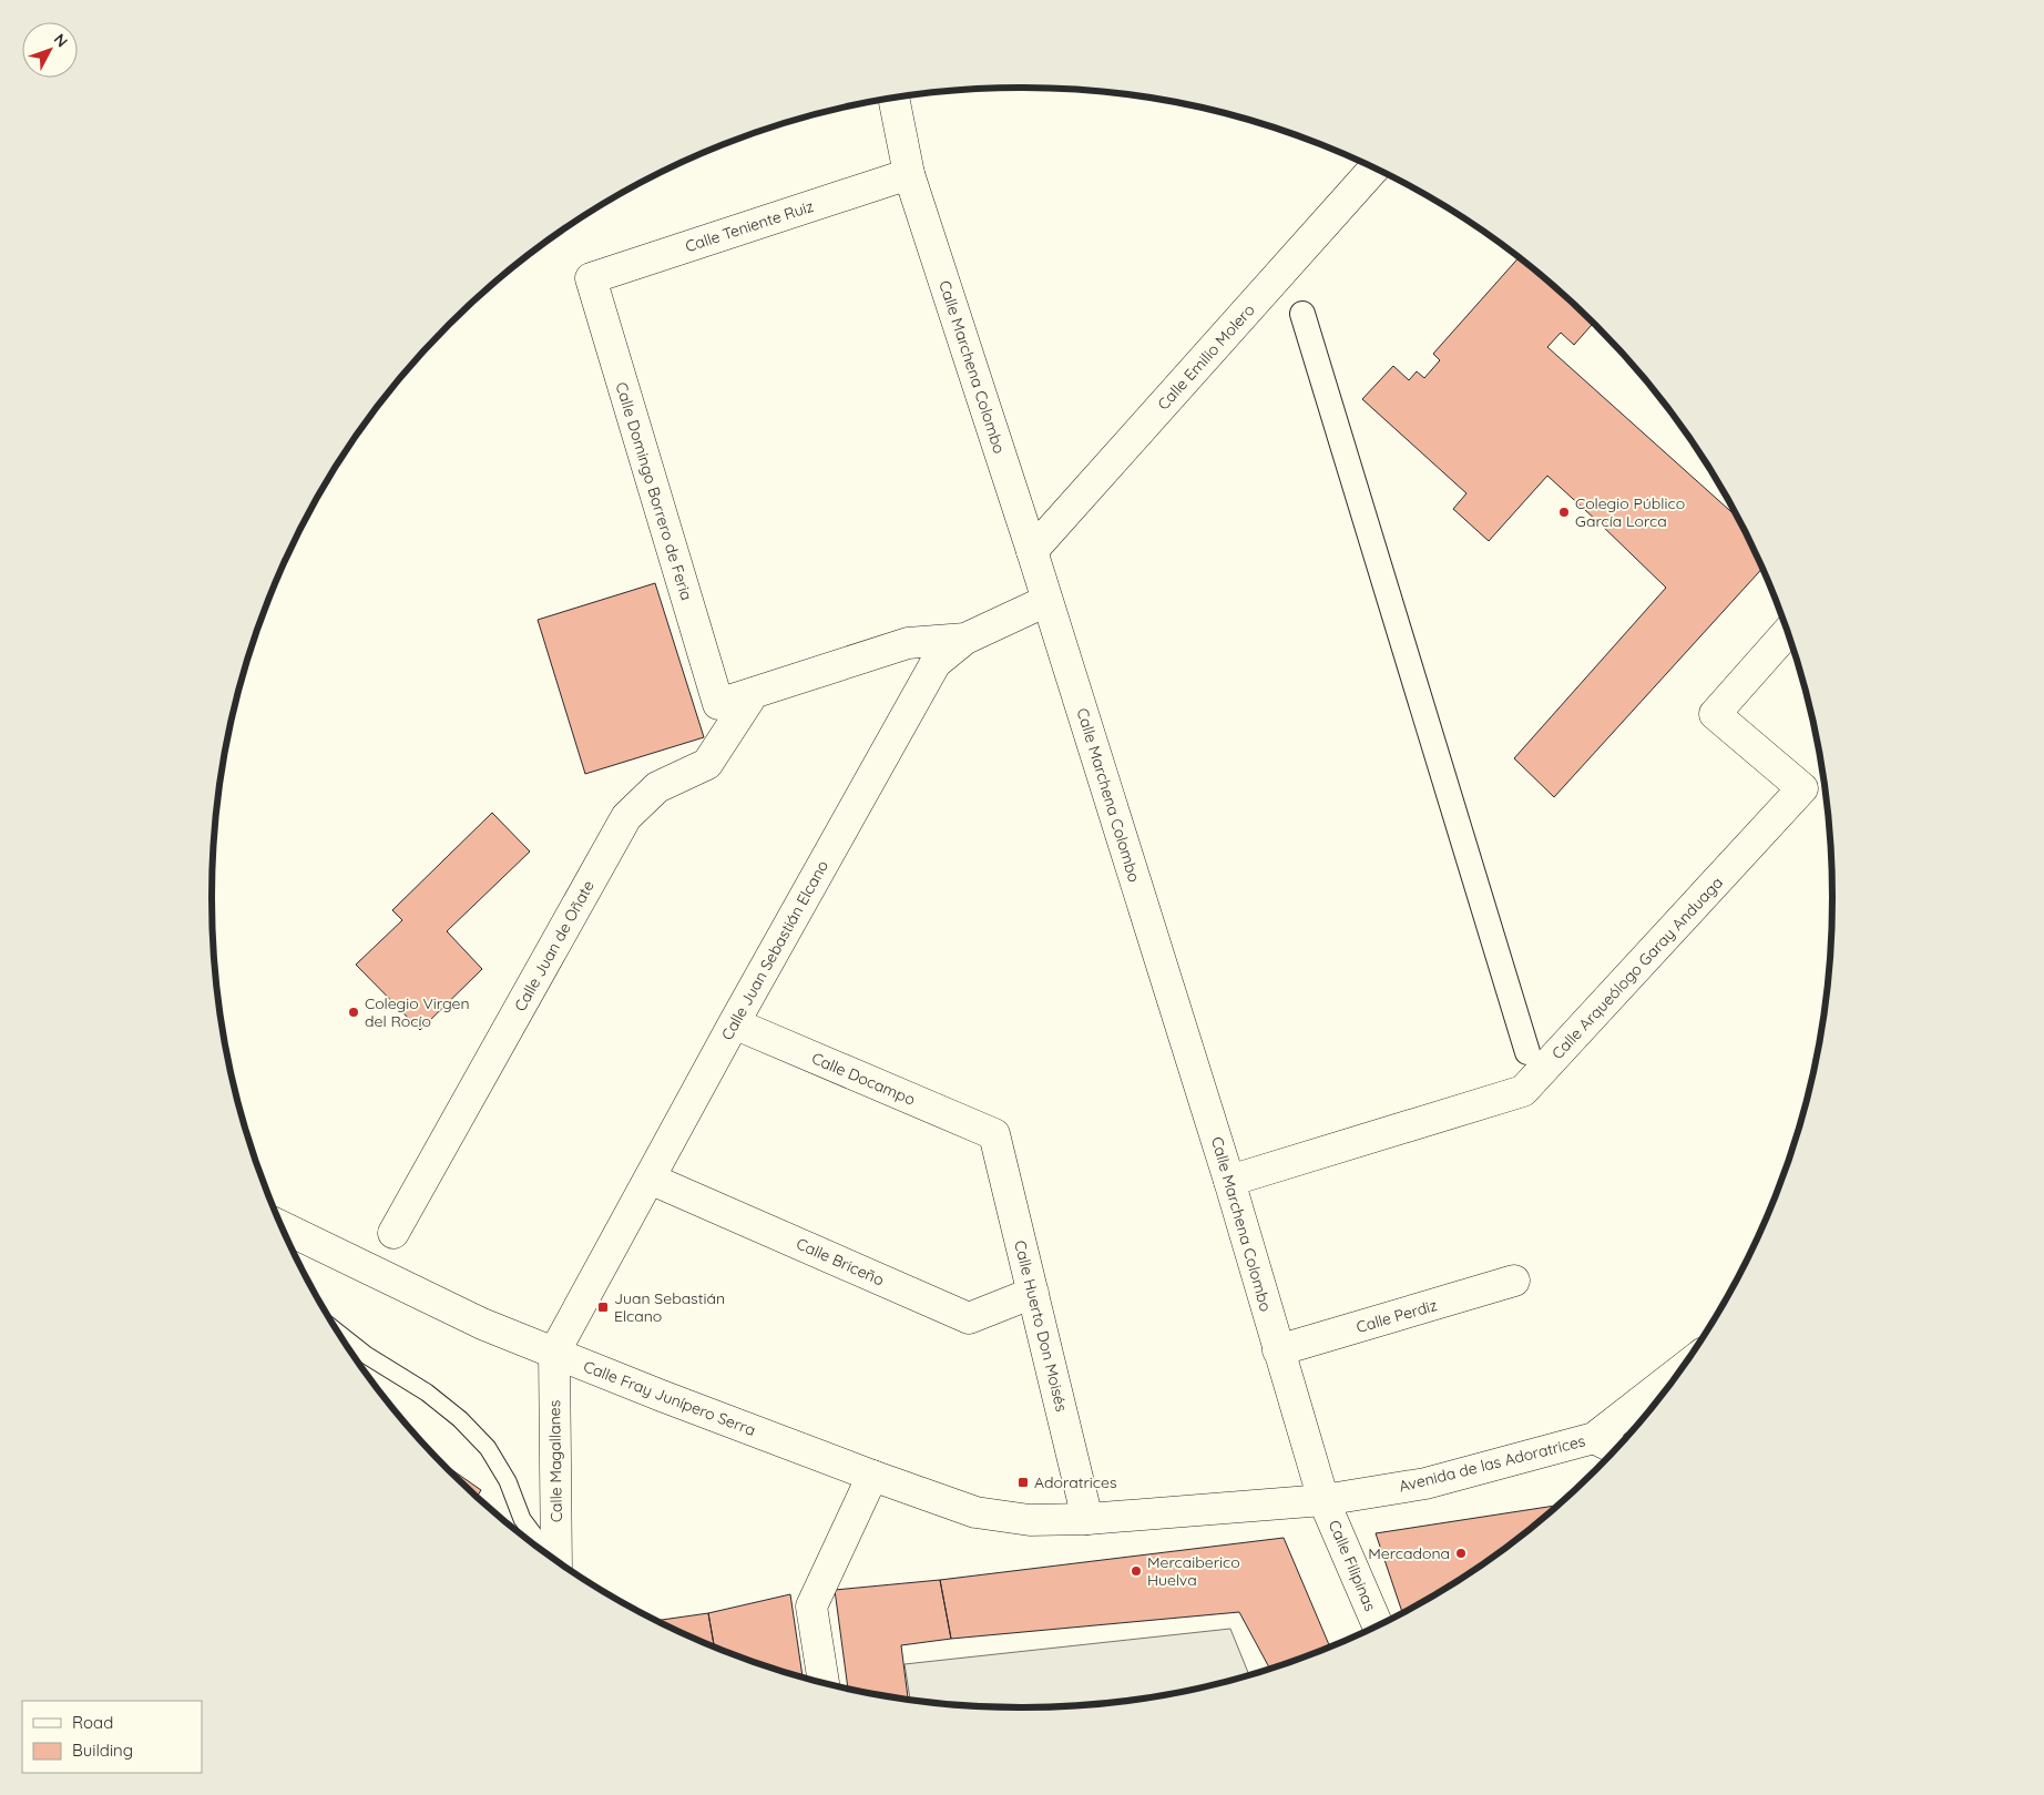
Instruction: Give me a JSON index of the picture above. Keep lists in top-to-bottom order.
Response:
{
  "streets": {
    "street": [
      "Calle Teniente Ruiz",
      "Calle Emilio Molero",
      "Calle Marchena Colombo",
      "Calle Domingo Borrero de Feria",
      "Calle Juan de Oñate",
      "Calle Juan Sebastián Elcano",
      "Calle Arqueólogo Garay Anduaga",
      "Calle Docampo",
      "Calle Briceño",
      "Calle Perdiz",
      "Calle Huerto Don Moisés",
      "Calle Fray Junípero Serra",
      "Calle Magallanes",
      "Avenida de las Adoratrices",
      "Calle Filipinas"
    ]
  },
  "crossings": [
    ["Calle Teniente Ruiz", "Calle Marchena Colombo"],
    ["Calle Teniente Ruiz", "Calle Domingo Borrero de Feria"],
    ["Calle Emilio Molero", "Calle Marchena Colombo"],
    ["Calle Marchena Colombo", "Calle Juan Sebastián Elcano"],
    ["Calle Marchena Colombo", "Calle Arqueólogo Garay Anduaga"],
    ["Calle Marchena Colombo", "Calle Perdiz"],
    ["Calle Marchena Colombo", "Avenida de las Adoratrices"],
    ["Calle Marchena Colombo", "Calle Filipinas"],
    ["Calle Domingo Borrero de Feria", "Calle Juan de Oñate"],
    ["Calle Juan Sebastián Elcano", "Calle Docampo"],
    ["Calle Juan Sebastián Elcano", "Calle Briceño"],
    ["Calle Juan Sebastián Elcano", "Calle Fray Junípero Serra"],
    ["Calle Juan Sebastián Elcano", "Calle Magallanes"],
    ["Calle Docampo", "Calle Huerto Don Moisés"],
    ["Calle Briceño", "Calle Huerto Don Moisés"],
    ["Calle Huerto Don Moisés", "Calle Fray Junípero Serra"],
    ["Calle Huerto Don Moisés", "Avenida de las Adoratrices"],
    ["Calle Fray Junípero Serra", "Calle Magallanes"],
    ["Calle Fray Junípero Serra", "Avenida de las Adoratrices"],
    ["Avenida de las Adoratrices", "Calle Filipinas"]
  ],
  "places": {
    "other": [
      "Colegio Público García Lorca",
      "Colegio Virgen del Rocío",
      "Mercadona",
      "Mercaiberico Huelva"
    ],
    "transit": ["Juan Sebastián Elcano", "Adoratrices"]
  },
  "legend": ["Road", "Building"],
  "north": "top right"
}
